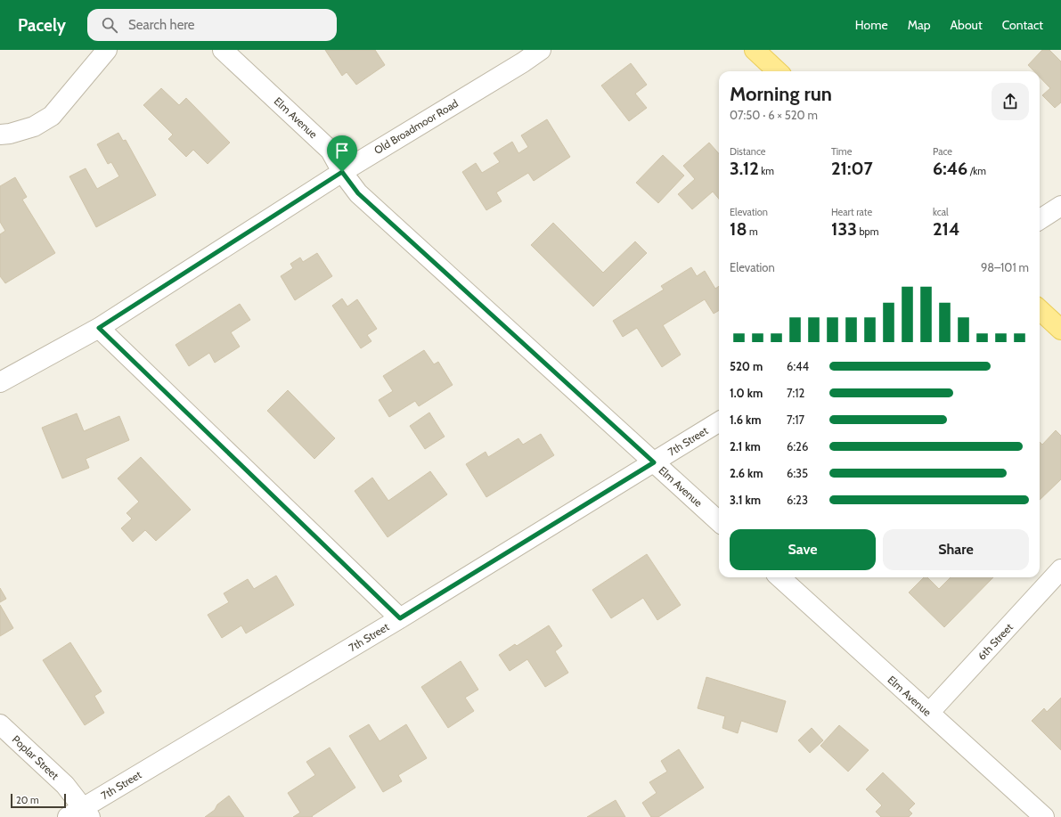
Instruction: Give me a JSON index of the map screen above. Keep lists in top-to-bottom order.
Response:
{
  "streets": {
    "street": [
      "Elm Avenue",
      "Old Broadmoor Road",
      "7th Street",
      "6th Street",
      "Poplar Street"
    ]
  },
  "crossings": [
    ["Elm Avenue", "Old Broadmoor Road"],
    ["Elm Avenue", "7th Street"],
    ["Elm Avenue", "6th Street"],
    ["7th Street", "Poplar Street"]
  ],
  "scale_bar": "20 m",
  "page": {
    "header": "Pacely",
    "search": "Search here",
    "nav": [
      "Home",
      "Map",
      "About",
      "Contact"
    ],
    "heading": ["Morning run", "07:50 · 6 × 520 m"],
    "stats": [
      ["Distance", "3.12 km"],
      ["Time", "21:07"],
      ["Pace", "6:46 /km"],
      ["Elevation", "18 m"],
      ["Heart rate", "133 bpm"],
      ["kcal", "214"]
    ],
    "chart": ["Elevation", "98–101 m"],
    "list": [
      {
        "name": "520 m",
        "note": "6:44"
      },
      {
        "name": "1.0 km",
        "note": "7:12"
      },
      {
        "name": "1.6 km",
        "note": "7:17"
      },
      {
        "name": "2.1 km",
        "note": "6:26"
      },
      {
        "name": "2.6 km",
        "note": "6:35"
      },
      {
        "name": "3.1 km",
        "note": "6:23"
      }
    ],
    "buttons": ["Save", "Share"],
    "scale": "20 m"
  }
}
